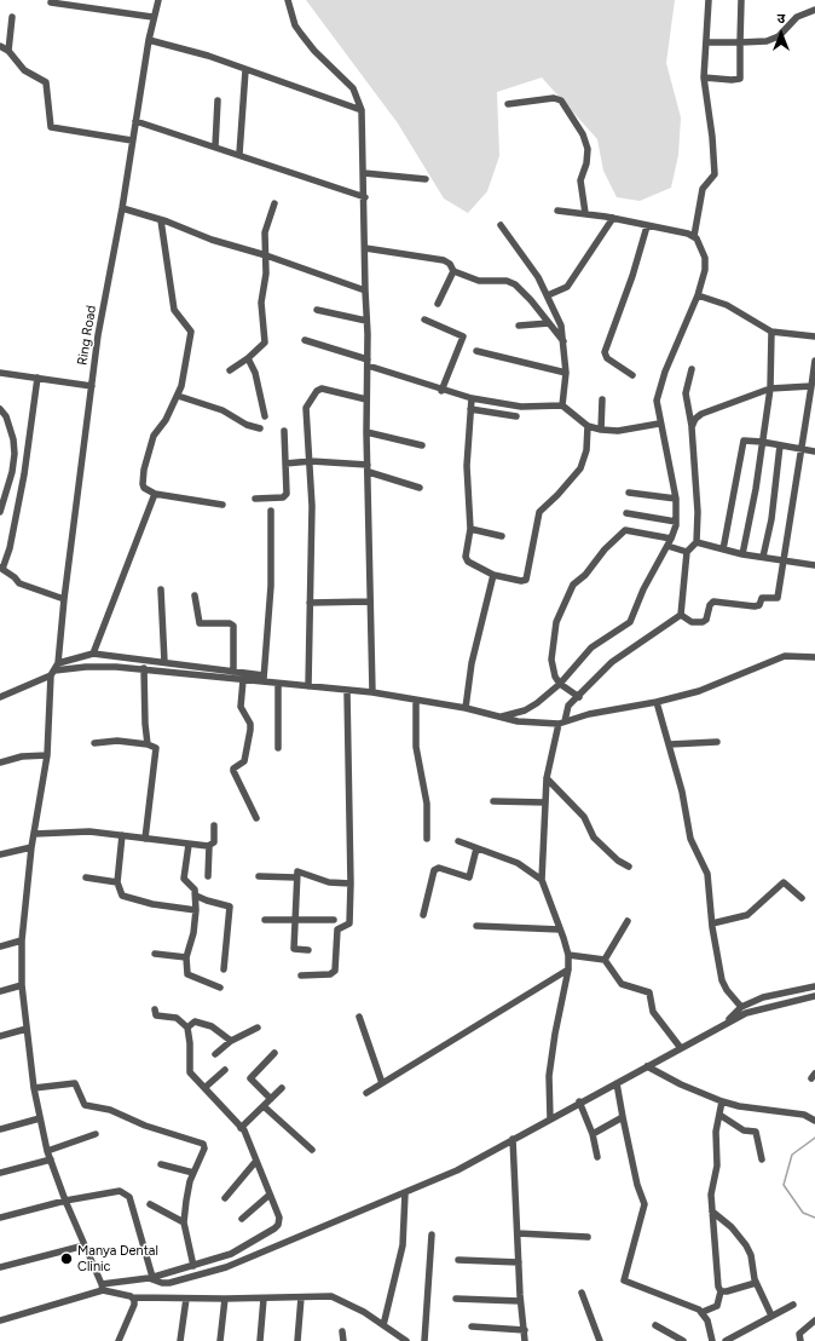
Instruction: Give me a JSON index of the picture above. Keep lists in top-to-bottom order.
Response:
{
  "streets": {
    "street": ["Ring Road"]
  },
  "places": ["Manya Dental Clinic"],
  "north": "top"
}
